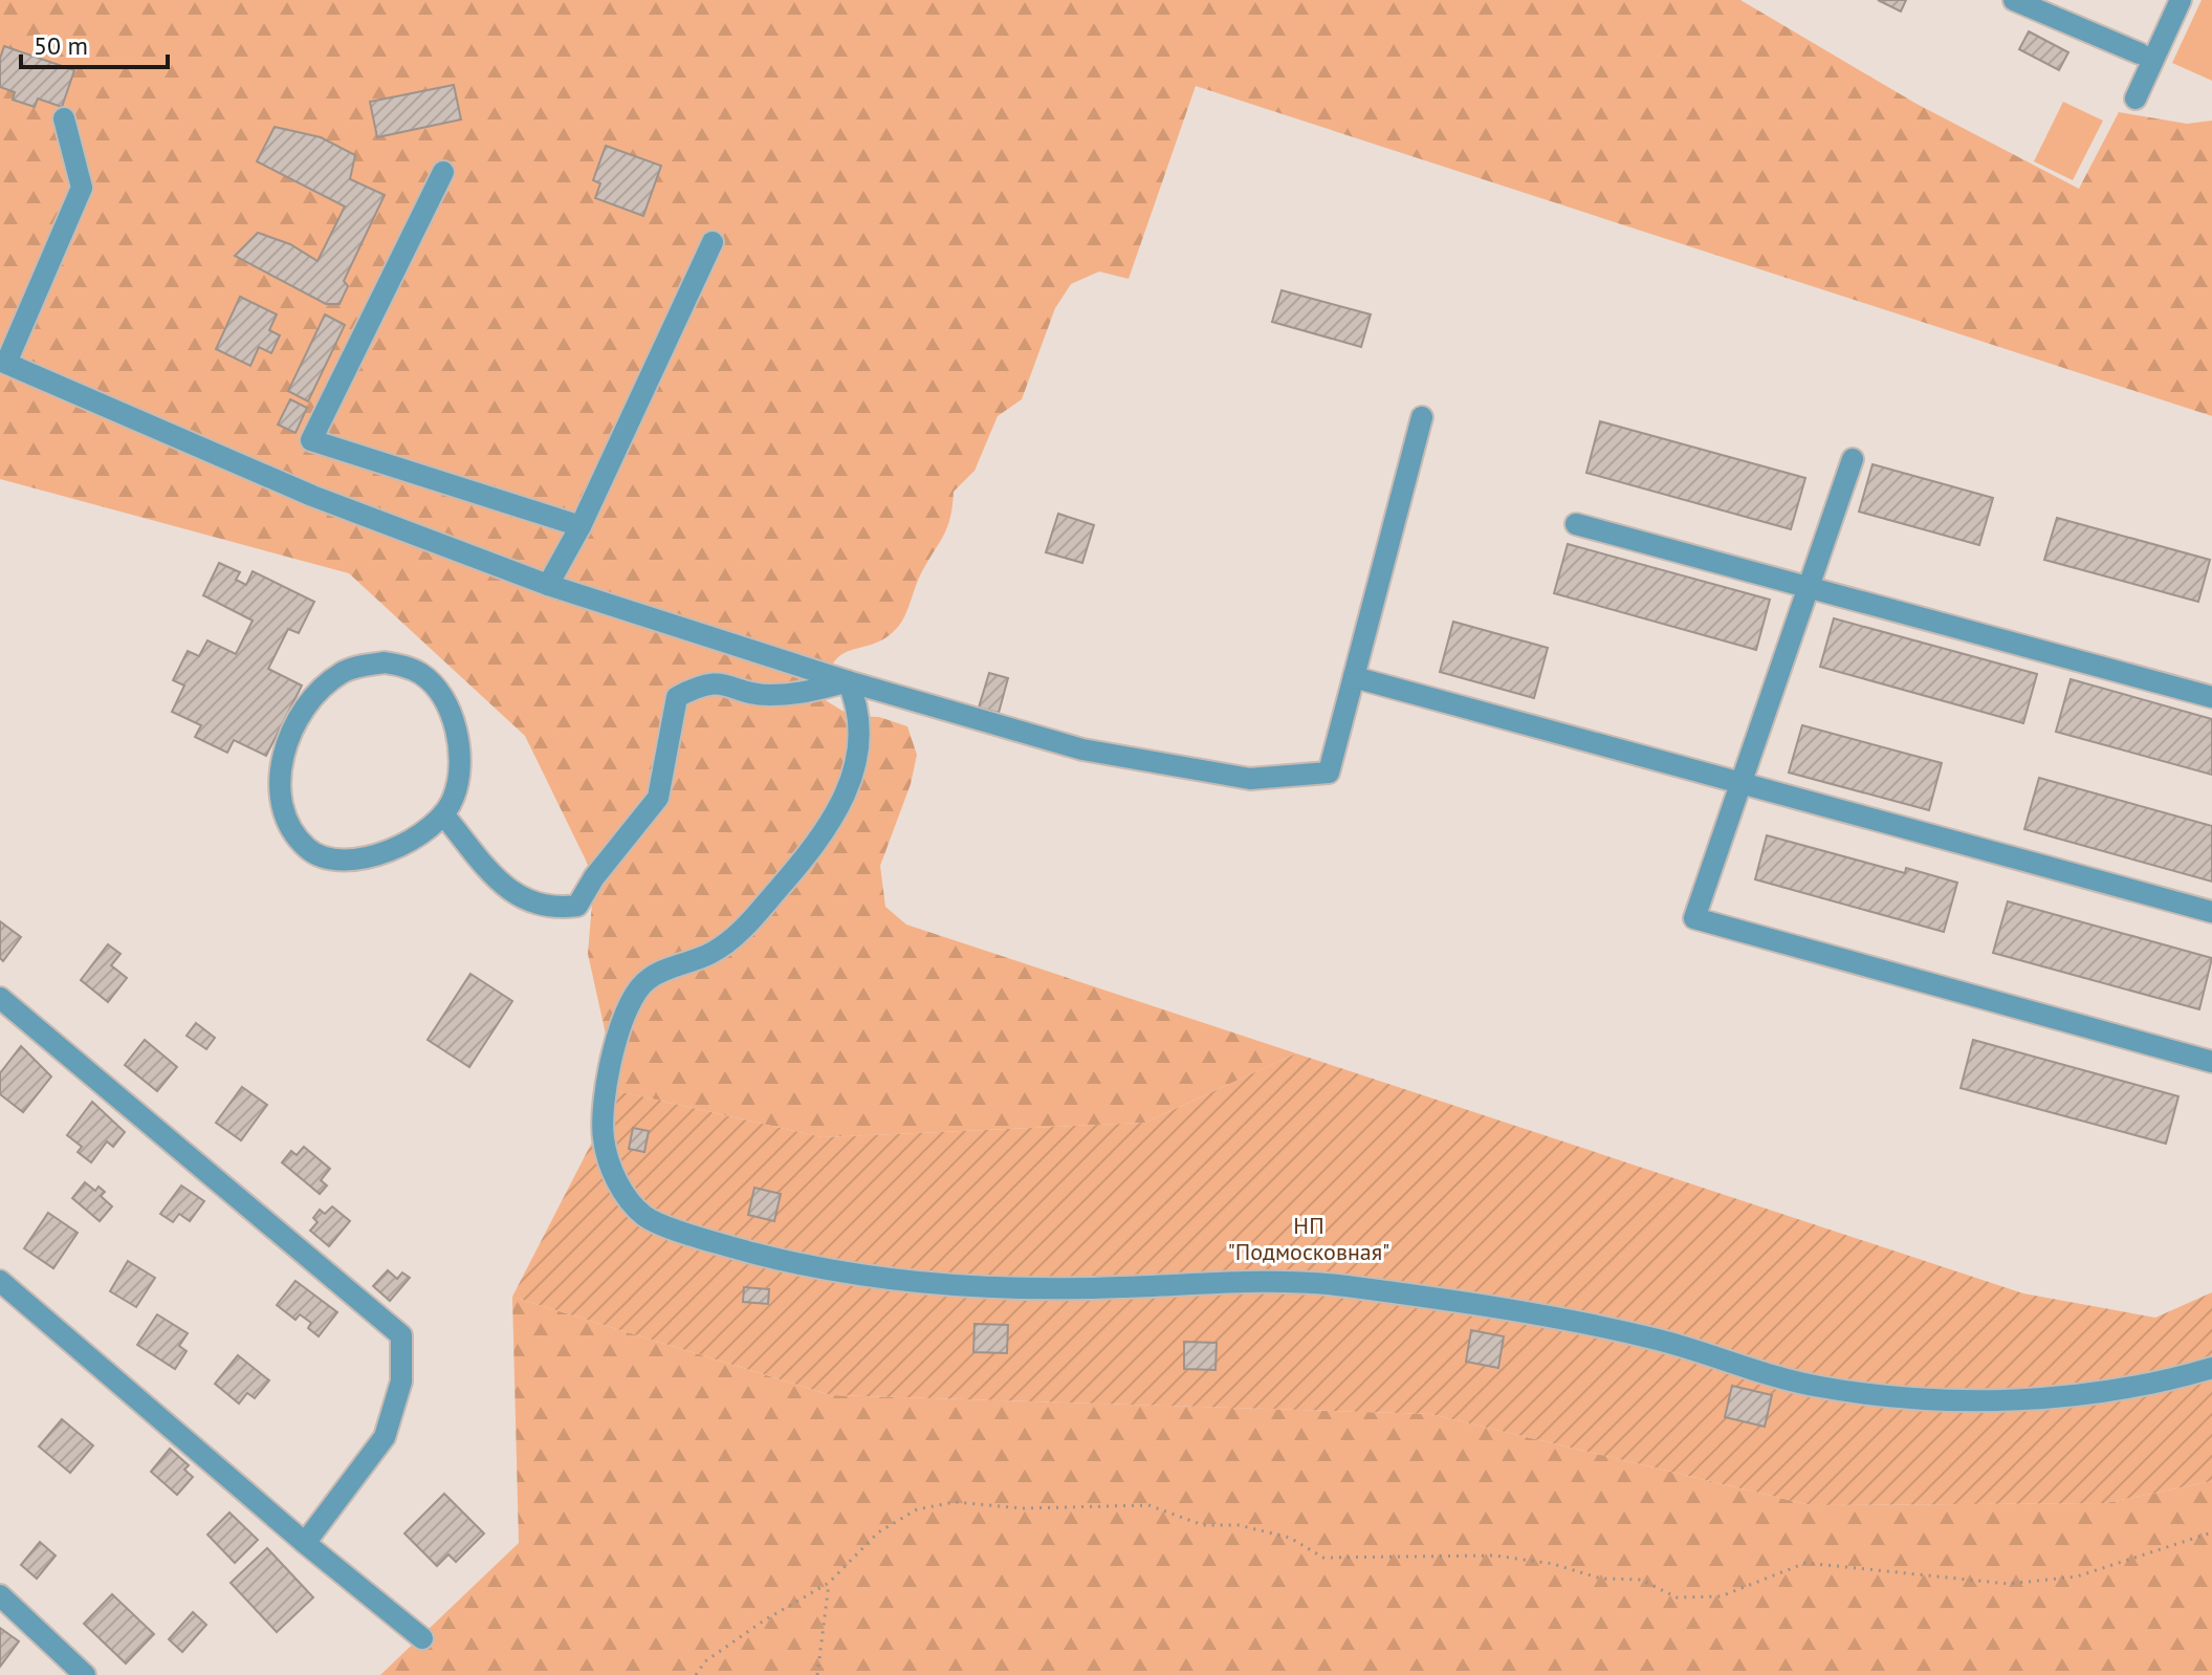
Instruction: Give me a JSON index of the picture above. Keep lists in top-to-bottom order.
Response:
{
  "parks": ["НП \"Подмосковная\""],
  "scale_bar": "50 m"
}
